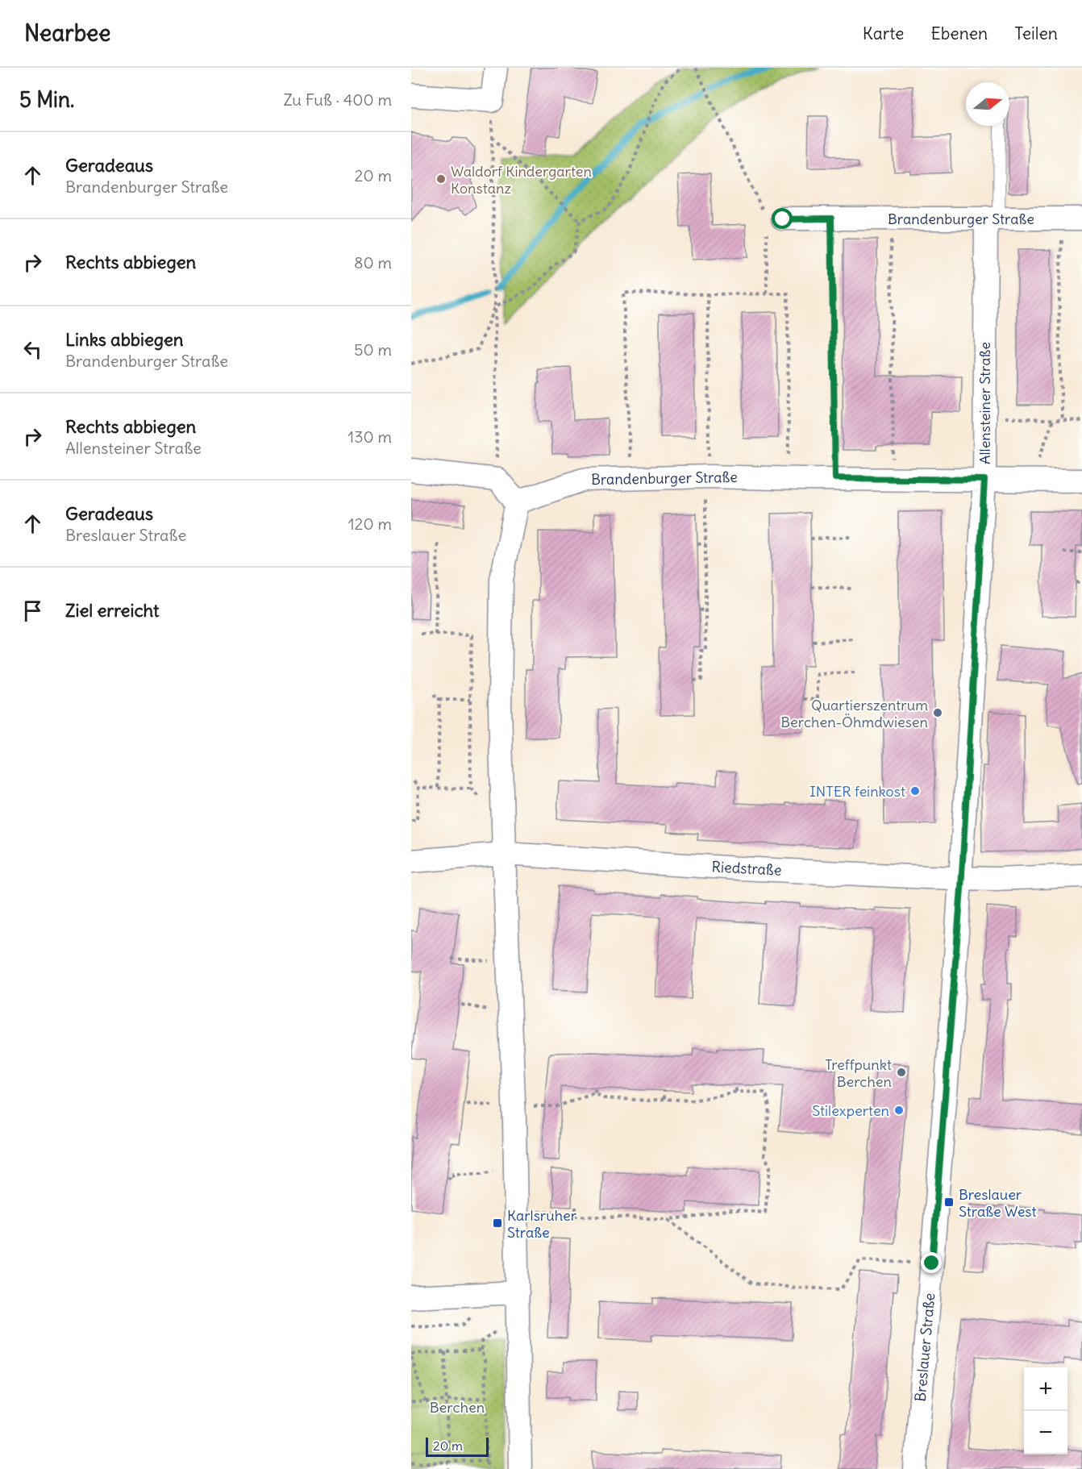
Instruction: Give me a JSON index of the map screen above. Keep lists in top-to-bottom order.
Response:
{
  "streets": {
    "street": [
      "Brandenburger Straße",
      "Allensteiner Straße",
      "Riedstraße",
      "Breslauer Straße"
    ]
  },
  "crossings": [
    ["Brandenburger Straße", "Allensteiner Straße"],
    ["Allensteiner Straße", "Riedstraße"],
    ["Allensteiner Straße", "Breslauer Straße"],
    ["Riedstraße", "Breslauer Straße"]
  ],
  "parks": ["Berchen"],
  "places": {
    "other": [
      "Waldorf Kindergarten Konstanz",
      "Quartierszentrum Berchen-Öhmdwiesen",
      "INTER feinkost",
      "Treffpunkt Berchen",
      "Stilexperten"
    ],
    "transit": ["Breslauer Straße West", "Karlsruher Straße"]
  },
  "scale_bar": "20 m",
  "north": "right",
  "page": {
    "header": "Nearbee",
    "nav": ["Karte", "Ebenen", "Teilen"],
    "heading": ["5 Min.", "Zu Fuß · 400 m"],
    "list": [
      ["Geradeaus", "Brandenburger Straße", "20 m"],
      ["Rechts abbiegen", "80 m"],
      ["Links abbiegen", "Brandenburger Straße", "50 m"],
      ["Rechts abbiegen", "Allensteiner Straße", "130 m"],
      ["Geradeaus", "Breslauer Straße", "120 m"],
      "Ziel erreicht"
    ],
    "map_buttons": ["+", "−"],
    "scale": "20 m"
  }
}
